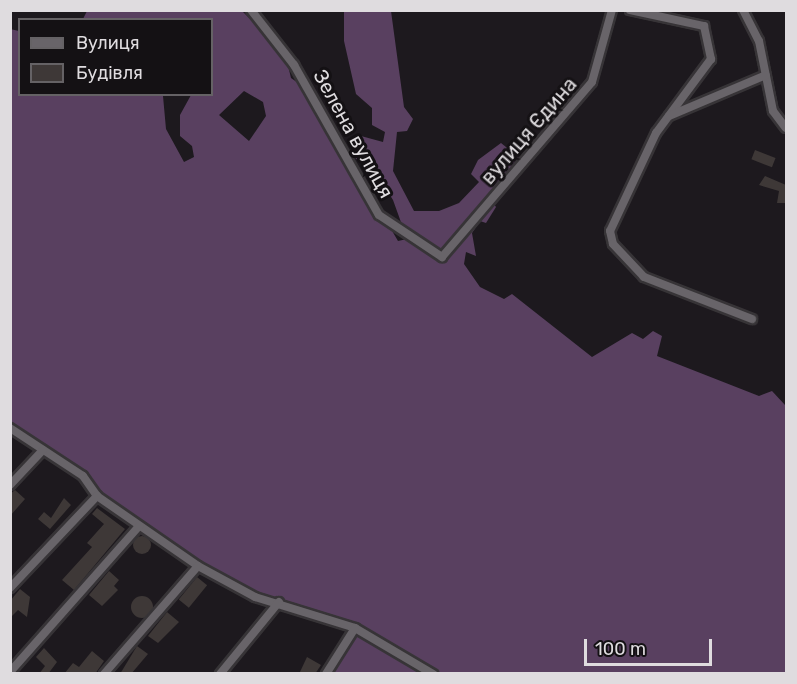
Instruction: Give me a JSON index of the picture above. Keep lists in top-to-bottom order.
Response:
{
  "streets": {
    "street": ["вулиця Єдина", "Зелена вулиця"]
  },
  "crossings": [
    ["вулиця Єдина", "Зелена вулиця"]
  ],
  "legend": ["Вулиця", "Будівля"],
  "scale_bar": "100 m"
}
